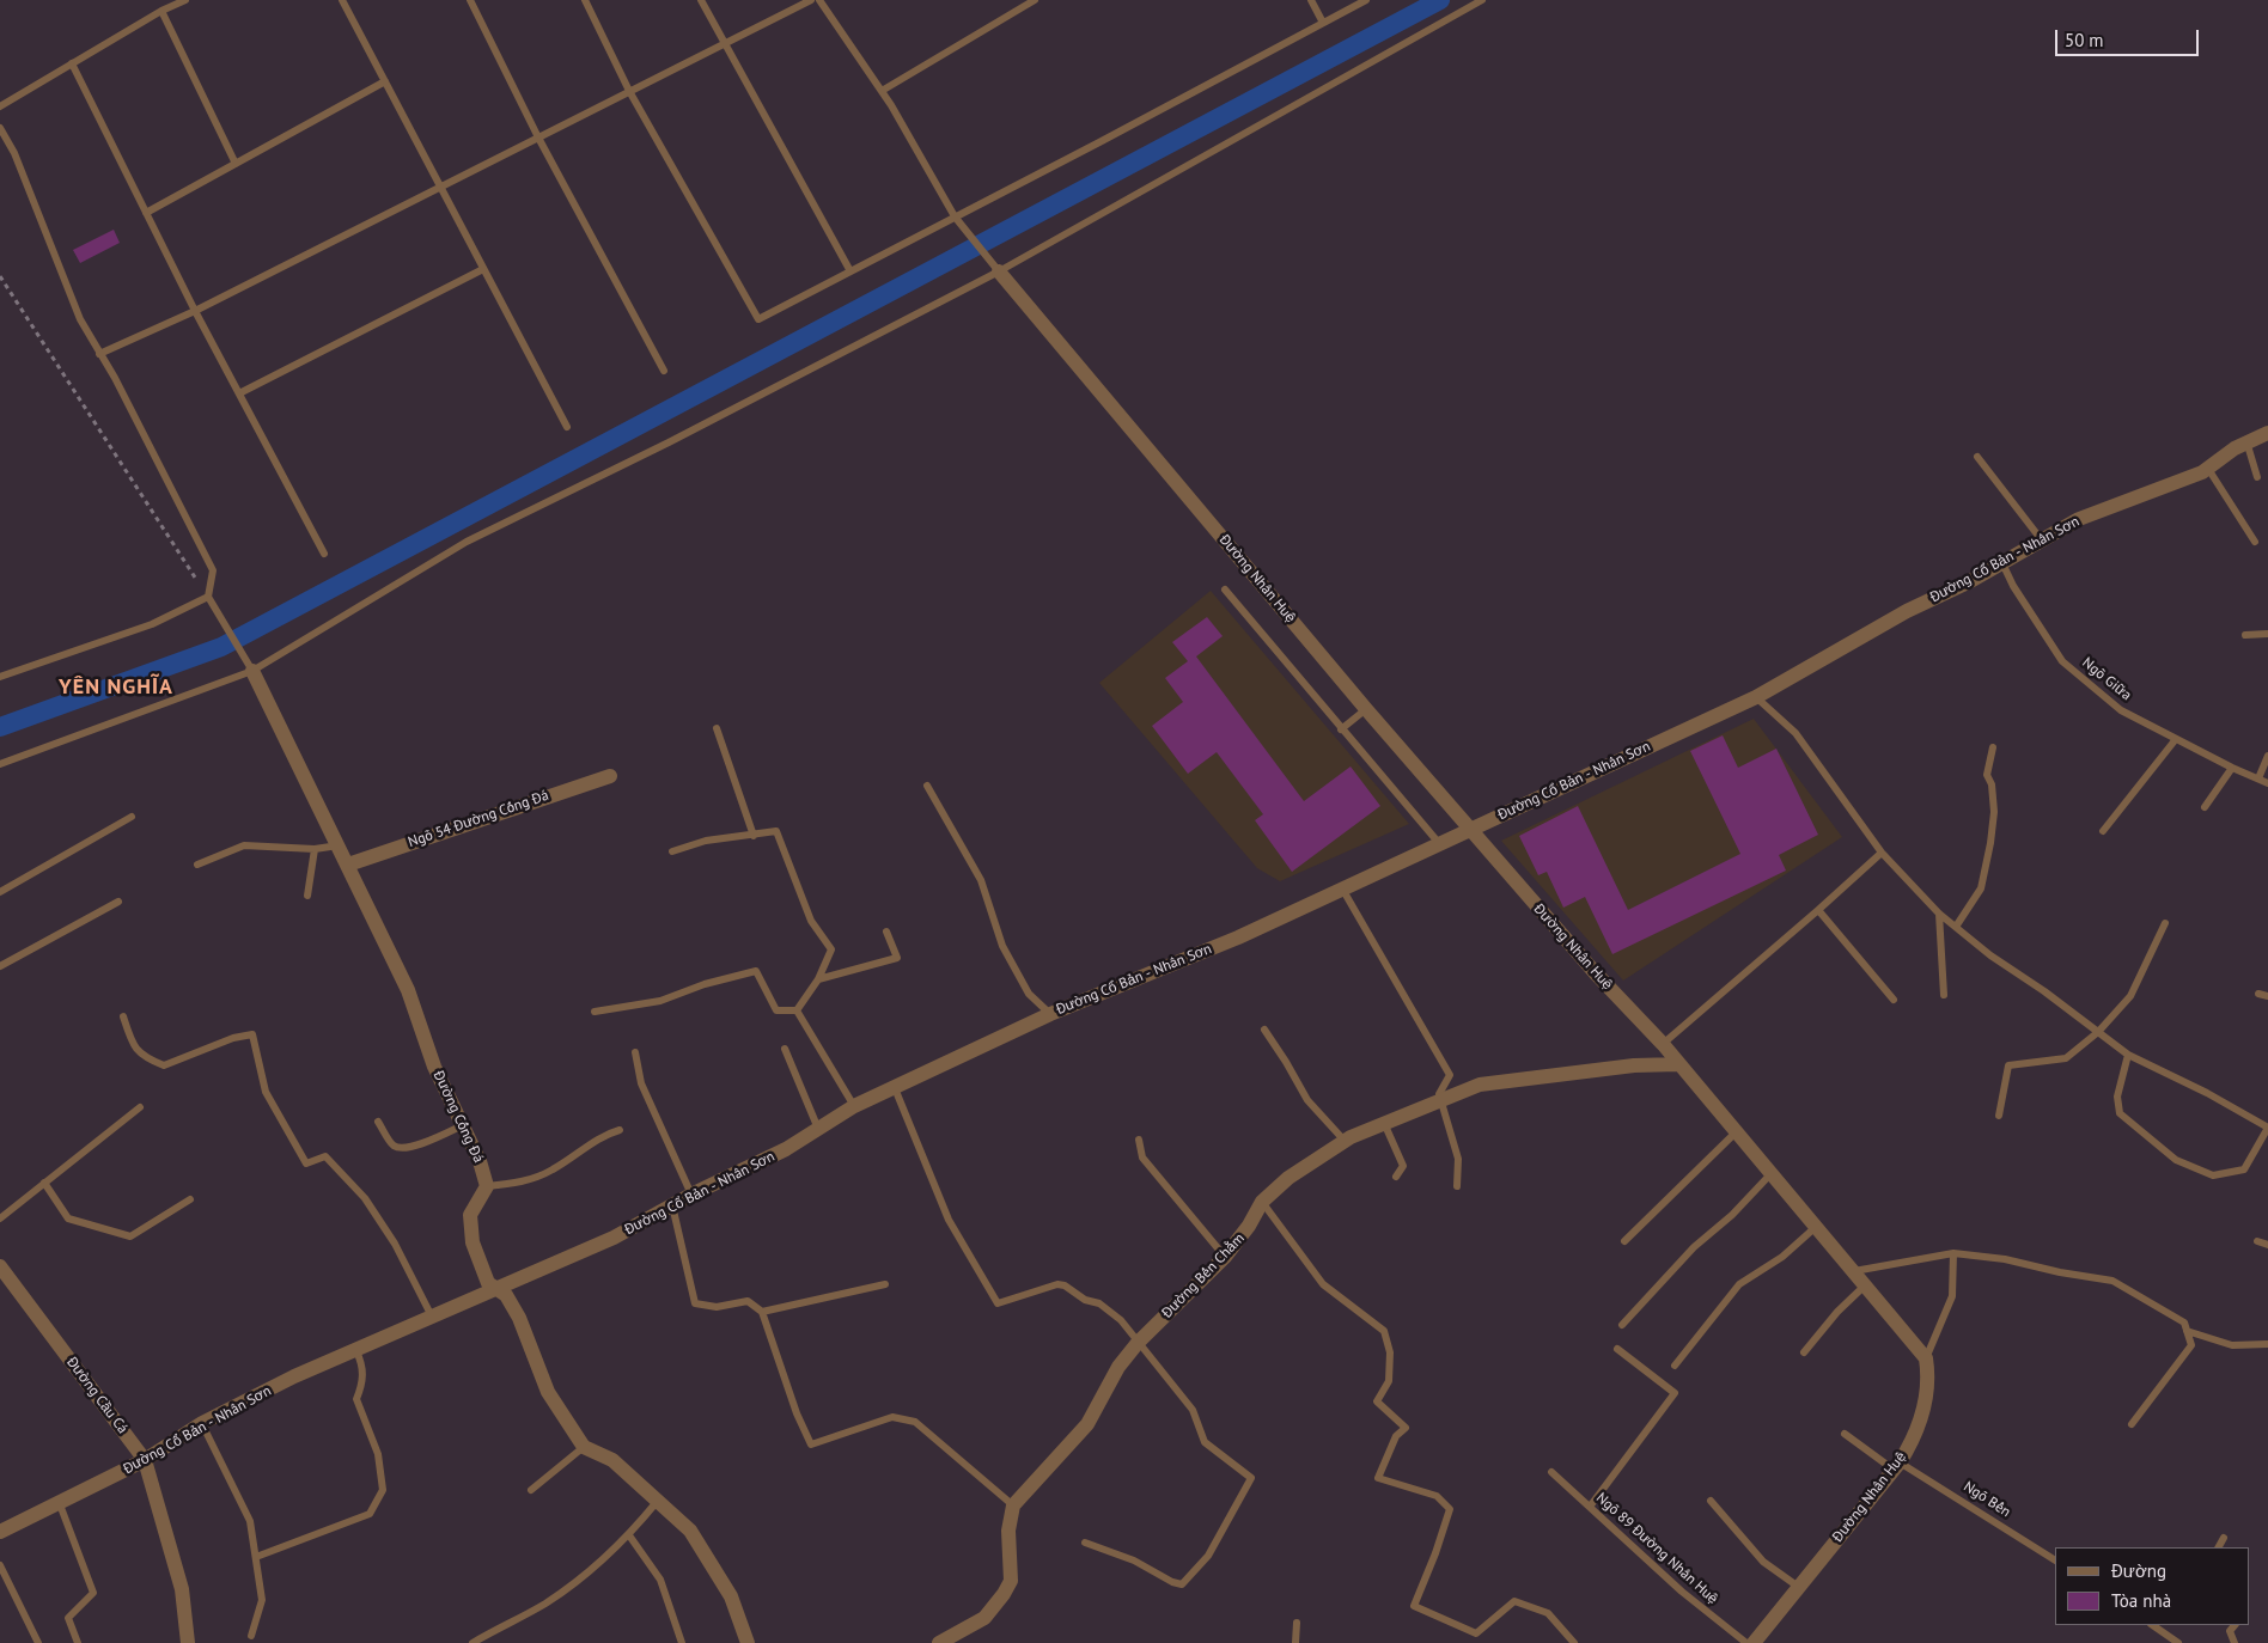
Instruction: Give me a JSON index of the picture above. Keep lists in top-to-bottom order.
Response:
{
  "streets": {
    "street": [
      "Đường Cổ Bản - Nhân Sơn",
      "Đường Nhân Huệ",
      "Ngõ 54 Đường Cống Đá",
      "Đường Cống Đá",
      "Đường Bến Chằm",
      "Đường Cầu Cá"
    ],
    "lane": ["Ngõ Giữa", "Ngõ Bến", "Ngõ 89 Đường Nhân Huệ"]
  },
  "crossings": [
    ["Đường Cổ Bản - Nhân Sơn", "Đường Nhân Huệ"],
    ["Đường Cổ Bản - Nhân Sơn", "Ngõ Giữa"],
    ["Đường Cổ Bản - Nhân Sơn", "Đường Cầu Cá"],
    ["Đường Nhân Huệ", "Đường Bến Chằm"],
    ["Đường Nhân Huệ", "Ngõ Bến"],
    ["Ngõ 54 Đường Cống Đá", "Đường Cống Đá"]
  ],
  "districts": ["YÊN NGHĨA"],
  "legend": ["Đường", "Tòa nhà"],
  "scale_bar": "50 m"
}
